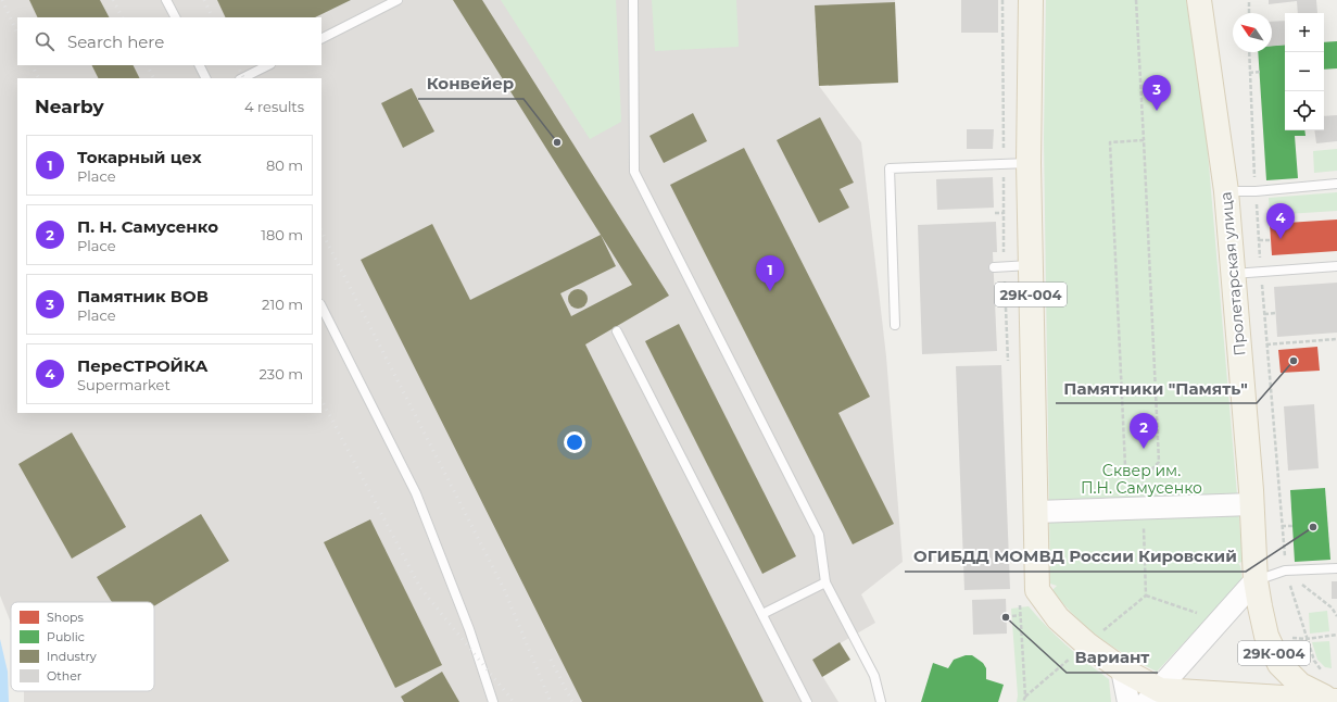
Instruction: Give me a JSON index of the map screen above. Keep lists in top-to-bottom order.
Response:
{
  "streets": {
    "main road": ["Пролетарская улица", "29К-004"]
  },
  "crossings": [
    ["Пролетарская улица", "29К-004"]
  ],
  "parks": ["Сквер им. П.Н. Самусенко"],
  "places": [
    "Конвейер",
    "Памятники \"Память\"",
    "ОГИБДД МОМВД России Кировский",
    "Вариант"
  ],
  "legend": [
    "Shops",
    "Public",
    "Industry",
    "Other"
  ],
  "north": "top left",
  "page": {
    "map_buttons": ["+", "−"],
    "search": "Search here",
    "pins": [
      "3",
      "4",
      "1",
      "2"
    ],
    "heading": ["Nearby", "4 results"],
    "list": [
      {
        "mark": "1",
        "name": "Токарный цех",
        "note": "Place",
        "value": "80 m"
      },
      {
        "mark": "2",
        "name": "П. Н. Самусенко",
        "note": "Place",
        "value": "180 m"
      },
      {
        "mark": "3",
        "name": "Памятник ВОВ",
        "note": "Place",
        "value": "210 m"
      },
      {
        "mark": "4",
        "name": "ПереСТРОЙКА",
        "note": "Supermarket",
        "value": "230 m"
      }
    ]
  }
}
